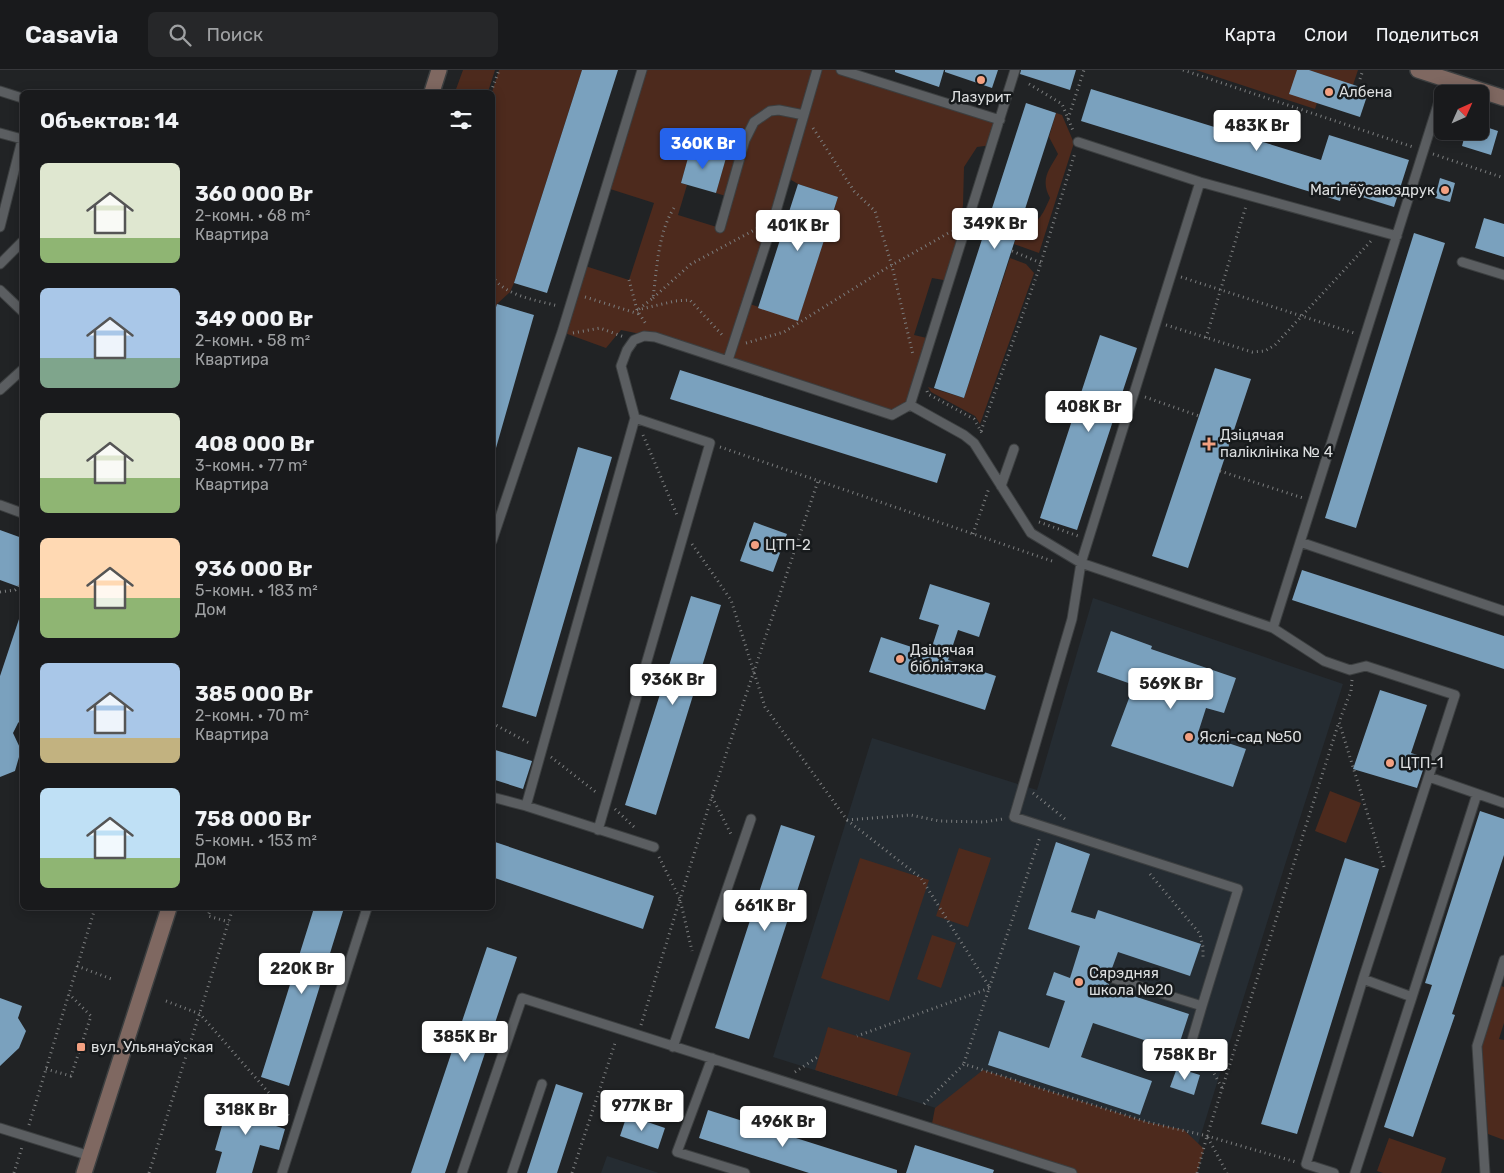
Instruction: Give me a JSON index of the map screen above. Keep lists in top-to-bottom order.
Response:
{
  "places": {
    "other": [
      "Лазурит",
      "Албена",
      "Магілёўсаюздрук",
      "ЦТП-2",
      "Дзіцячая бібліятэка",
      "Яслі-сад №50",
      "ЦТП-1",
      "Сярэдняя школа №20"
    ],
    "health": ["Дзіцячая паліклініка № 4"],
    "transit": ["вул. Ульянаўская"]
  },
  "north": "top right",
  "page": {
    "header": "Casavia",
    "search": "Поиск",
    "nav": ["Карта", "Слои", "Поделиться"],
    "heading": "Объектов: 14",
    "price": [
      "483K Br",
      "360K Br",
      "349K Br",
      "401K Br",
      "408K Br",
      "936K Br",
      "569K Br",
      "661K Br",
      "220K Br",
      "385K Br",
      "758K Br",
      "977K Br",
      "318K Br",
      "496K Br"
    ],
    "list": [
      {
        "name": "360 000 Br",
        "note": "2-комн. · 68 m² · Квартира"
      },
      {
        "name": "349 000 Br",
        "note": "2-комн. · 58 m² · Квартира"
      },
      {
        "name": "408 000 Br",
        "note": "3-комн. · 77 m² · Квартира"
      },
      {
        "name": "936 000 Br",
        "note": "5-комн. · 183 m² · Дом"
      },
      {
        "name": "385 000 Br",
        "note": "2-комн. · 70 m² · Квартира"
      },
      {
        "name": "758 000 Br",
        "note": "5-комн. · 153 m² · Дом"
      }
    ]
  }
}
